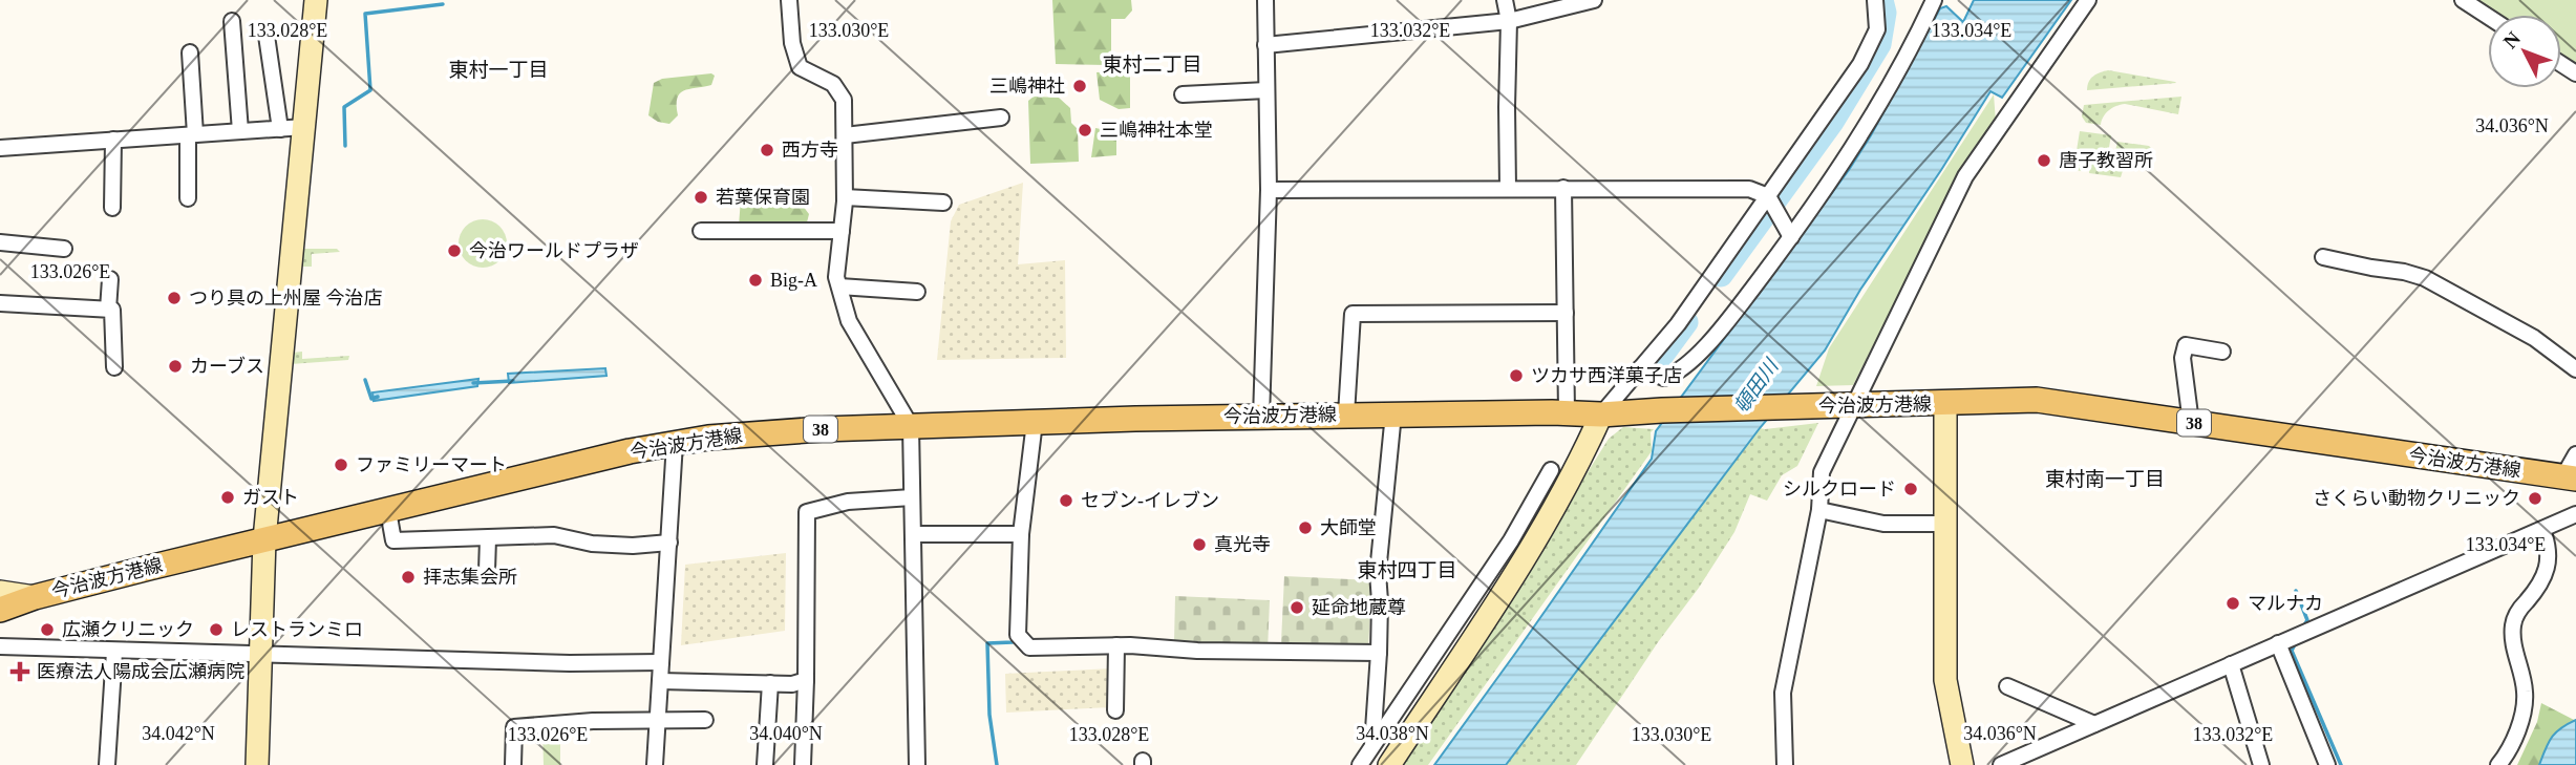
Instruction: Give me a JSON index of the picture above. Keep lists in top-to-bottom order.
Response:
{
  "streets": {
    "main road": ["今治波方港線", "38"]
  },
  "districts": [
    "東村二丁目",
    "東村一丁目",
    "東村南一丁目",
    "東村四丁目"
  ],
  "water": ["頓田川"],
  "places": {
    "other": [
      "三嶋神社",
      "三嶋神社本堂",
      "西方寺",
      "唐子教習所",
      "若葉保育園",
      "今治ワールドプラザ",
      "Big-A",
      "つり具の上州屋 今治店",
      "カーブス",
      "ツカサ西洋菓子店",
      "ファミリーマート",
      "シルクロード",
      "ガスト",
      "さくらい動物クリニック",
      "セブン-イレブン",
      "大師堂",
      "真光寺",
      "拝志集会所",
      "マルナカ",
      "延命地蔵尊",
      "広瀬クリニック",
      "レストランミロ"
    ],
    "health": ["医療法人陽成会広瀬病院"]
  },
  "north": "top left",
  "coordinates": [
    "133.028°E",
    "133.030°E",
    "133.032°E",
    "133.034°E",
    "34.036°N",
    "133.026°E",
    "34.042°N",
    "34.040°N",
    "34.038°N"
  ]
}
